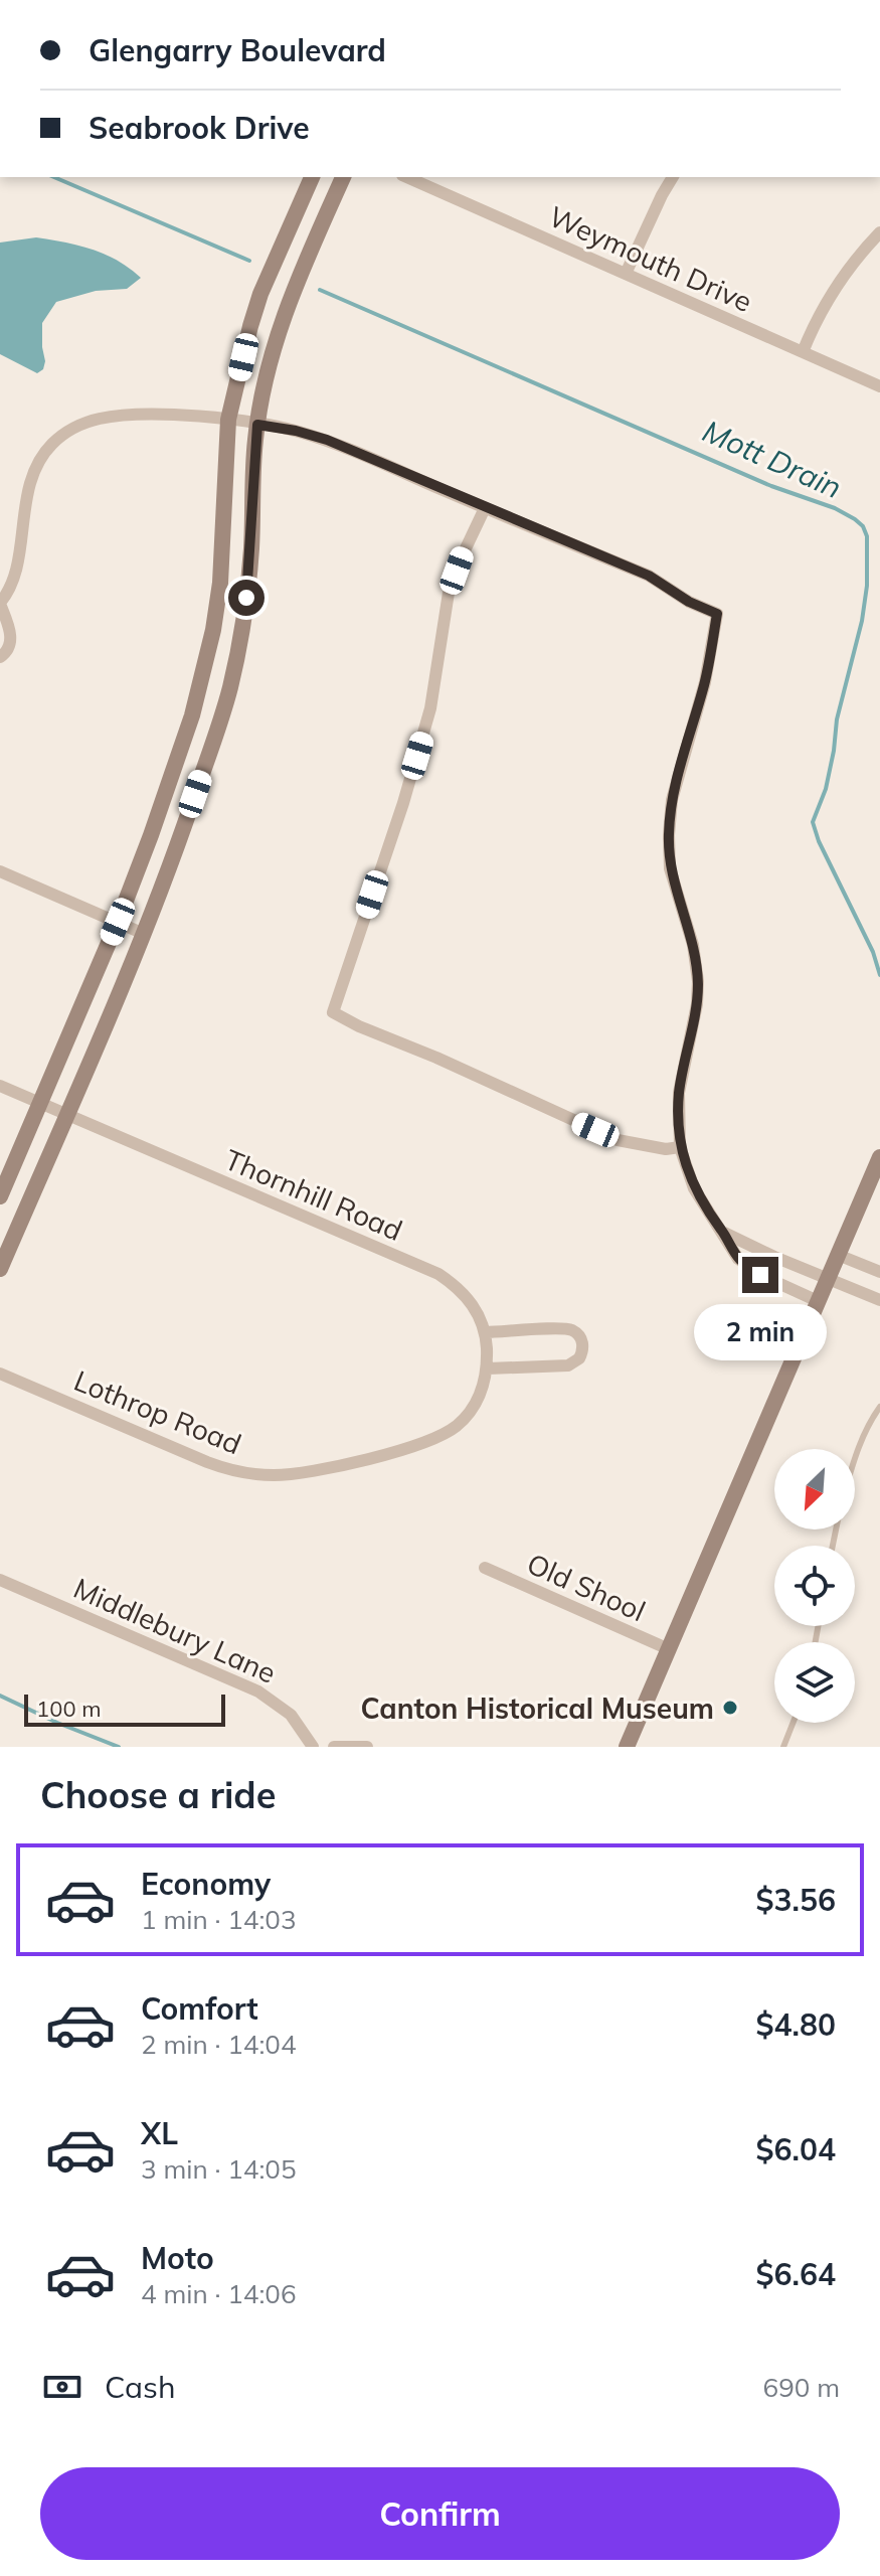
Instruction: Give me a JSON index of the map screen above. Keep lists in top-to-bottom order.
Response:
{
  "streets": {
    "street": [
      "Weymouth Drive",
      "Thornhill Road",
      "Lothrop Road",
      "Old Shool",
      "Middlebury Lane"
    ]
  },
  "crossings": [
    ["Thornhill Road", "Lothrop Road"]
  ],
  "water": ["Mott Drain"],
  "places": ["Canton Historical Museum"],
  "scale_bar": "100 m",
  "north": "bottom left",
  "page": {
    "banner": ["Glengarry Boulevard", "Seabrook Drive"],
    "bubble": "2 min",
    "scale": "100 m",
    "heading": "Choose a ride",
    "list": [
      {
        "name": "Economy",
        "note": "1 min · 14:03",
        "value": "$3.56"
      },
      {
        "name": "Comfort",
        "note": "2 min · 14:04",
        "value": "$4.80"
      },
      {
        "name": "XL",
        "note": "3 min · 14:05",
        "value": "$6.04"
      },
      {
        "name": "Moto",
        "note": "4 min · 14:06",
        "value": "$6.64"
      }
    ],
    "pay": ["Cash", "690 m"],
    "buttons": "Confirm"
  }
}
